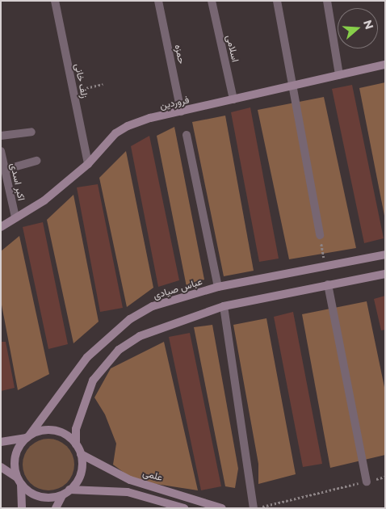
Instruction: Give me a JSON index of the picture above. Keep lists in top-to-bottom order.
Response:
{
  "streets": {
    "street": [
      "اسلامی",
      "حمزه",
      "زلف خانی",
      "فروردین",
      "اکبر اسدی",
      "عباس صیادی",
      "علمی"
    ]
  },
  "crossings": [
    ["اسلامی", "فروردین"],
    ["حمزه", "فروردین"],
    ["زلف خانی", "فروردین"],
    ["فروردین", "اکبر اسدی"],
    ["عباس صیادی", "علمی"]
  ],
  "north": "right"
}
